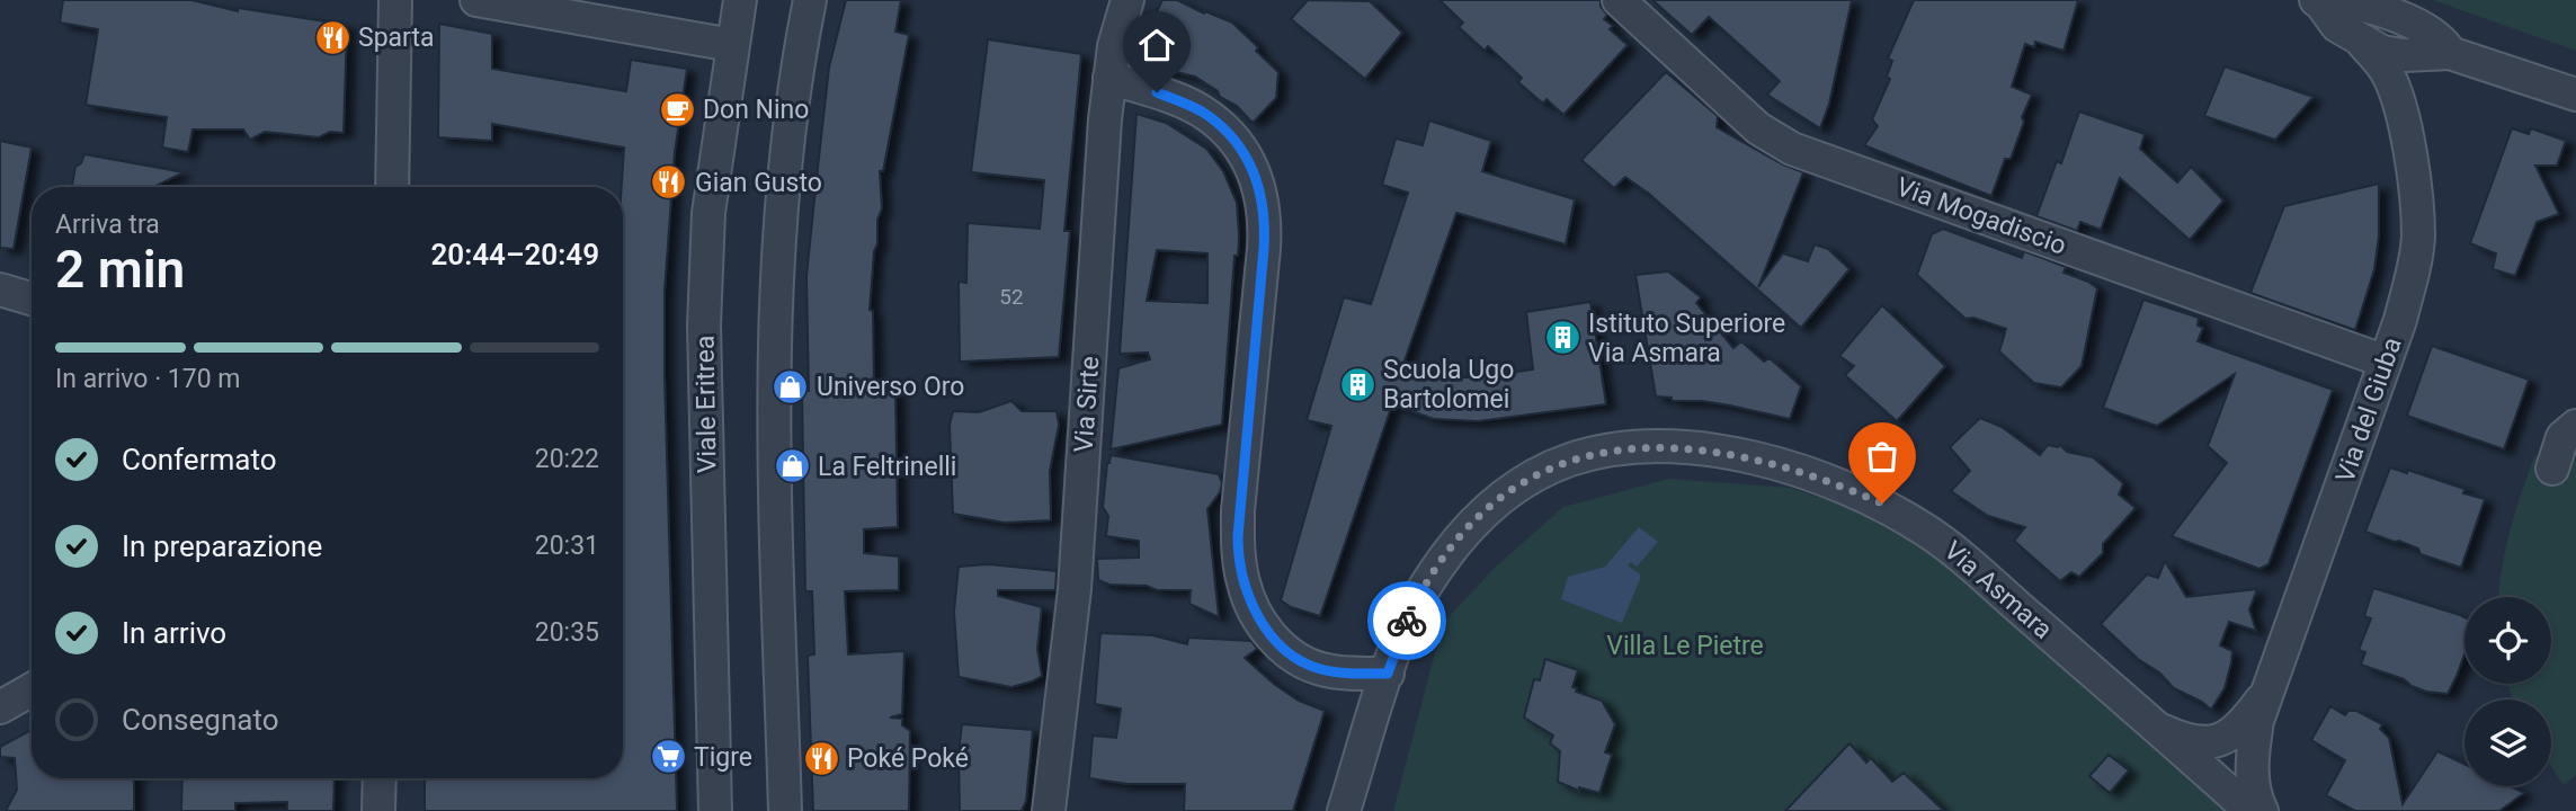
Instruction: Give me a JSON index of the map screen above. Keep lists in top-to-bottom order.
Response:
{
  "streets": {
    "street": [
      "Via Mogadiscio",
      "Viale Eritrea",
      "Via Sirte",
      "Via del Giuba",
      "Via Asmara"
    ]
  },
  "crossings": [
    ["Via Mogadiscio", "Via del Giuba"],
    ["Via del Giuba", "Via Asmara"]
  ],
  "parks": ["Villa Le Pietre"],
  "places": {
    "restaurant": ["Sparta", "Gian Gusto", "Poké Poké"],
    "cafe": ["Don Nino"],
    "building": ["Istituto Superiore Via Asmara", "Scuola Ugo Bartolomei"],
    "shop": ["Universo Oro", "La Feltrinelli"],
    "supermarket": ["Tigre"]
  },
  "house_numbers": ["52"],
  "page": {
    "heading": ["2 min", "Arriva tra", "20:44–20:49"],
    "bar": "In arrivo · 170 m",
    "list": [
      ["Confermato", "20:22"],
      ["In preparazione", "20:31"],
      ["In arrivo", "20:35"],
      "Consegnato"
    ]
  }
}
